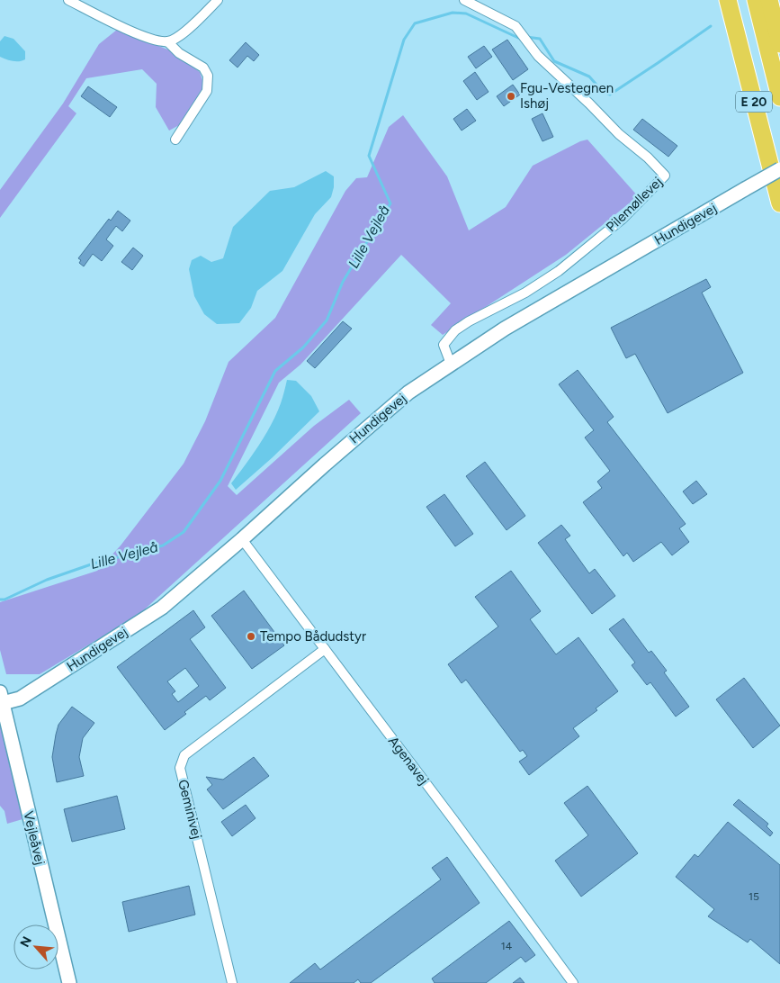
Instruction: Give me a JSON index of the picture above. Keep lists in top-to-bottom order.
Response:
{
  "streets": {
    "highway": ["E 20"],
    "street": [
      "Pilemøllevej",
      "Hundigevej",
      "Agenavej",
      "Geminivej",
      "Vejleåvej"
    ]
  },
  "crossings": [
    ["Pilemøllevej", "Hundigevej"],
    ["Hundigevej", "Agenavej"],
    ["Hundigevej", "Vejleåvej"],
    ["Agenavej", "Geminivej"]
  ],
  "water": ["Lille Vejleå"],
  "places": ["Fgu-Vestegnen Ishøj", "Tempo Bådudstyr"],
  "house_numbers": ["15", "14"],
  "north": "top left"
}
